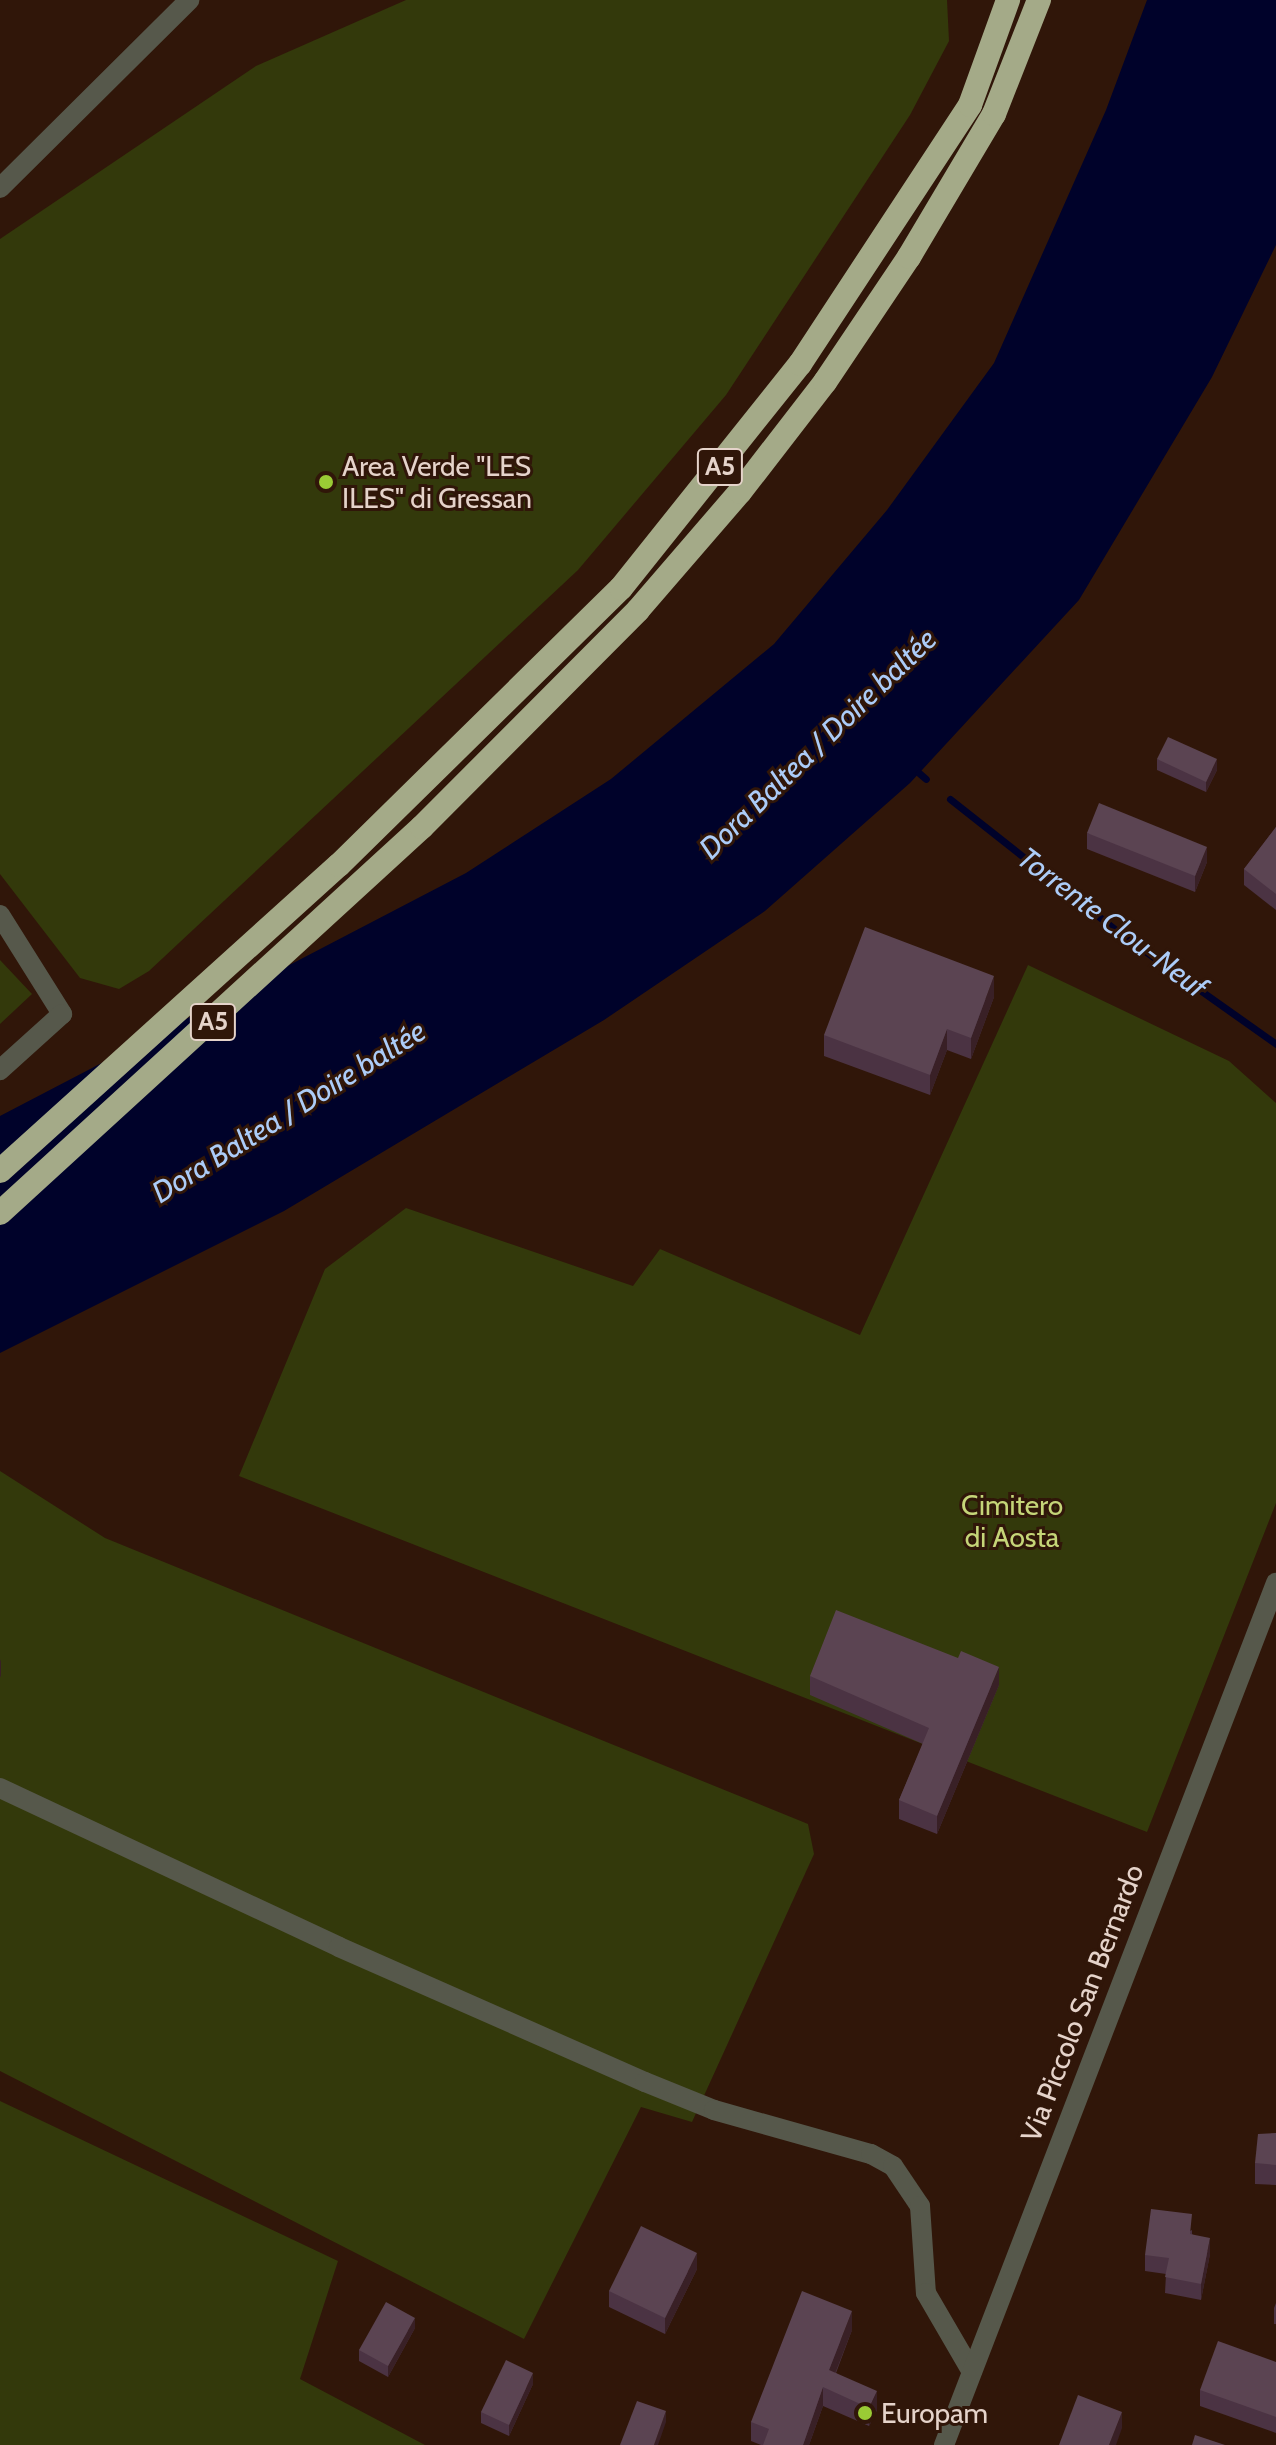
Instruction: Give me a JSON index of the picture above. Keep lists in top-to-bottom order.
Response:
{
  "streets": {
    "highway": ["A5"],
    "street": ["Via Piccolo San Bernardo"]
  },
  "water": ["Dora Baltea / Doire baltée", "Torrente Clou-Neuf"],
  "parks": ["Cimitero di Aosta"],
  "places": ["Area Verde \"LES ILES\" di Gressan", "Europam"]
}
